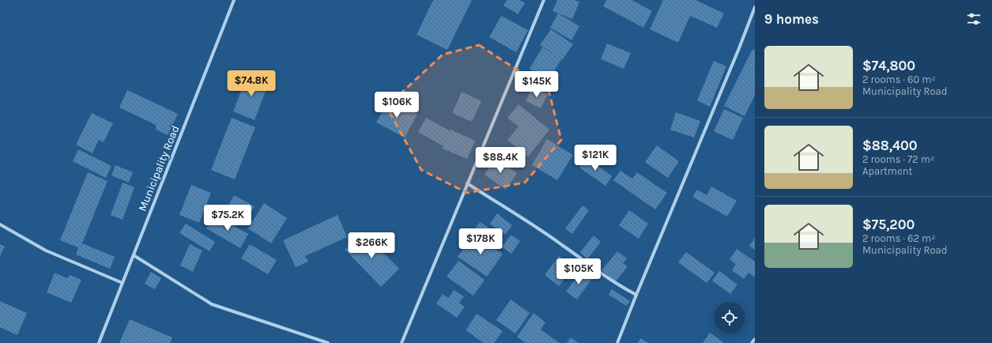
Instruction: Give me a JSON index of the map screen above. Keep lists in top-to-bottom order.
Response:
{
  "streets": {
    "street": ["Municipality Road"]
  },
  "page": {
    "heading": "9 homes",
    "list": [
      {
        "name": "$74,800",
        "note": "2 rooms · 60 m² · Municipality Road"
      },
      {
        "name": "$88,400",
        "note": "2 rooms · 72 m² · Apartment"
      },
      {
        "name": "$75,200",
        "note": "2 rooms · 62 m² · Municipality Road"
      }
    ],
    "price": [
      "$74.8K",
      "$145K",
      "$106K",
      "$121K",
      "$88.4K",
      "$75.2K",
      "$178K",
      "$266K",
      "$105K"
    ]
  }
}
